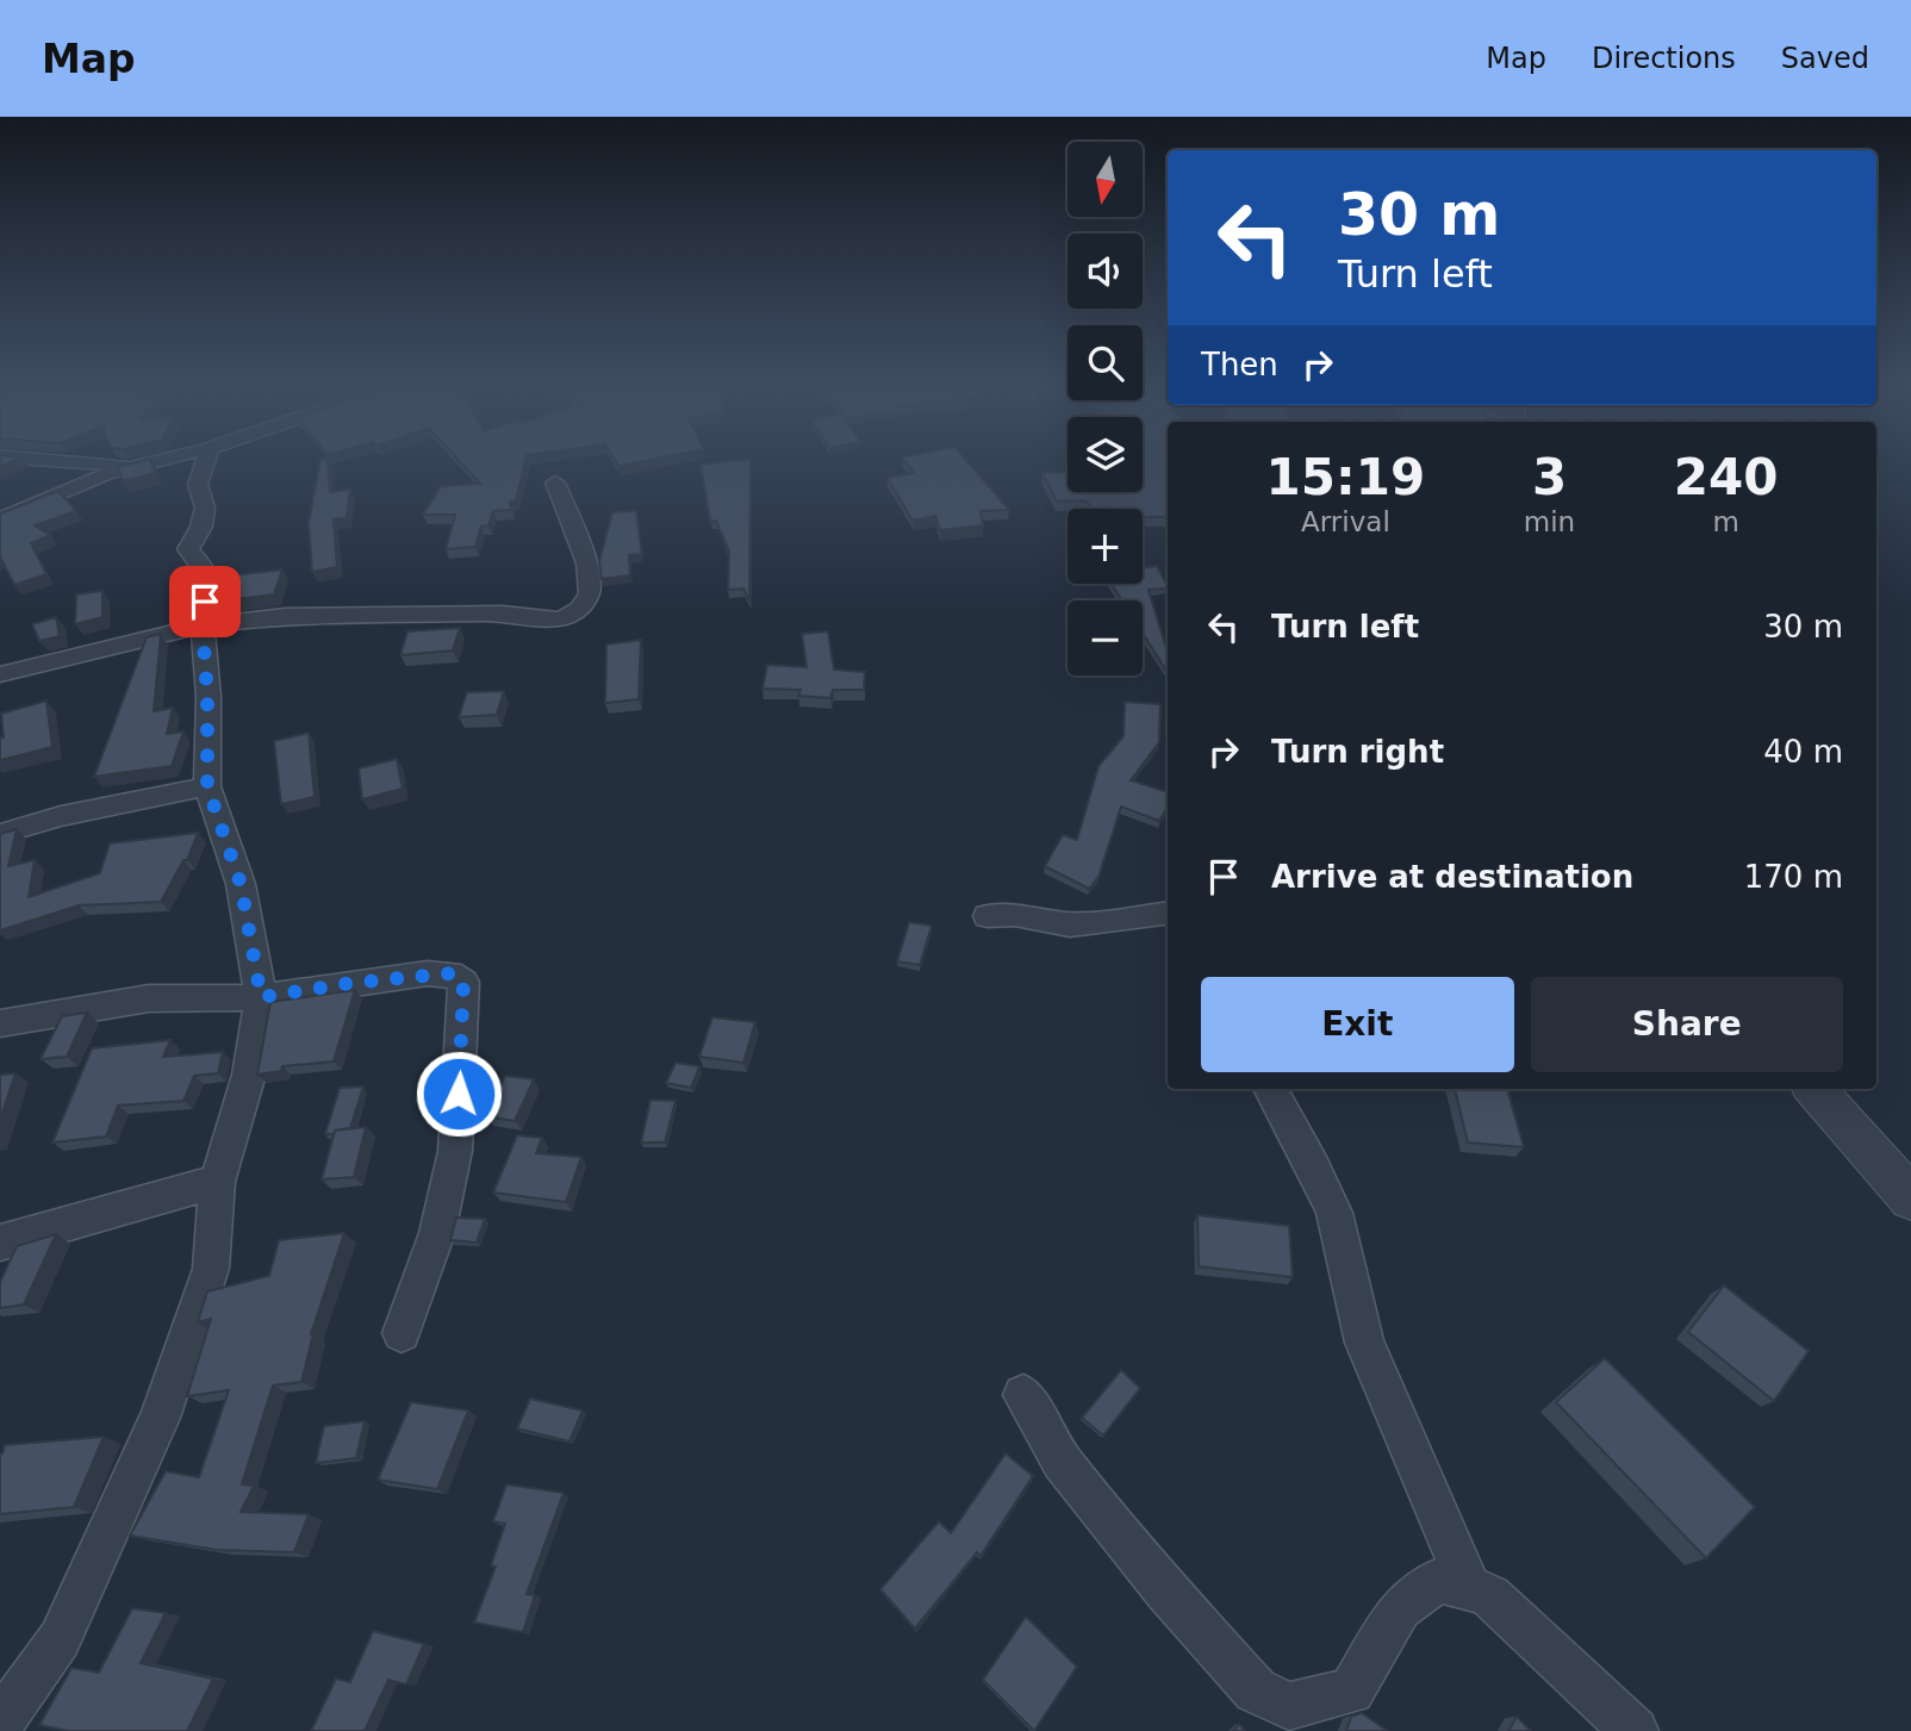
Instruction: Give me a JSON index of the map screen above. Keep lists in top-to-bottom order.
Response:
{
  "north": "bottom",
  "page": {
    "header": "Map",
    "nav": ["Map", "Directions", "Saved"],
    "map_buttons": ["+", "−"],
    "turn": ["30 m", "Turn left"],
    "then": "Then",
    "eta": [
      "15:19",
      "Arrival",
      "3",
      "min",
      "240",
      "m"
    ],
    "list": [
      {
        "name": "Turn left",
        "value": "30 m"
      },
      {
        "name": "Turn right",
        "value": "40 m"
      },
      {
        "name": "Arrive at destination",
        "value": "170 m"
      }
    ],
    "buttons": ["Exit", "Share"]
  }
}
